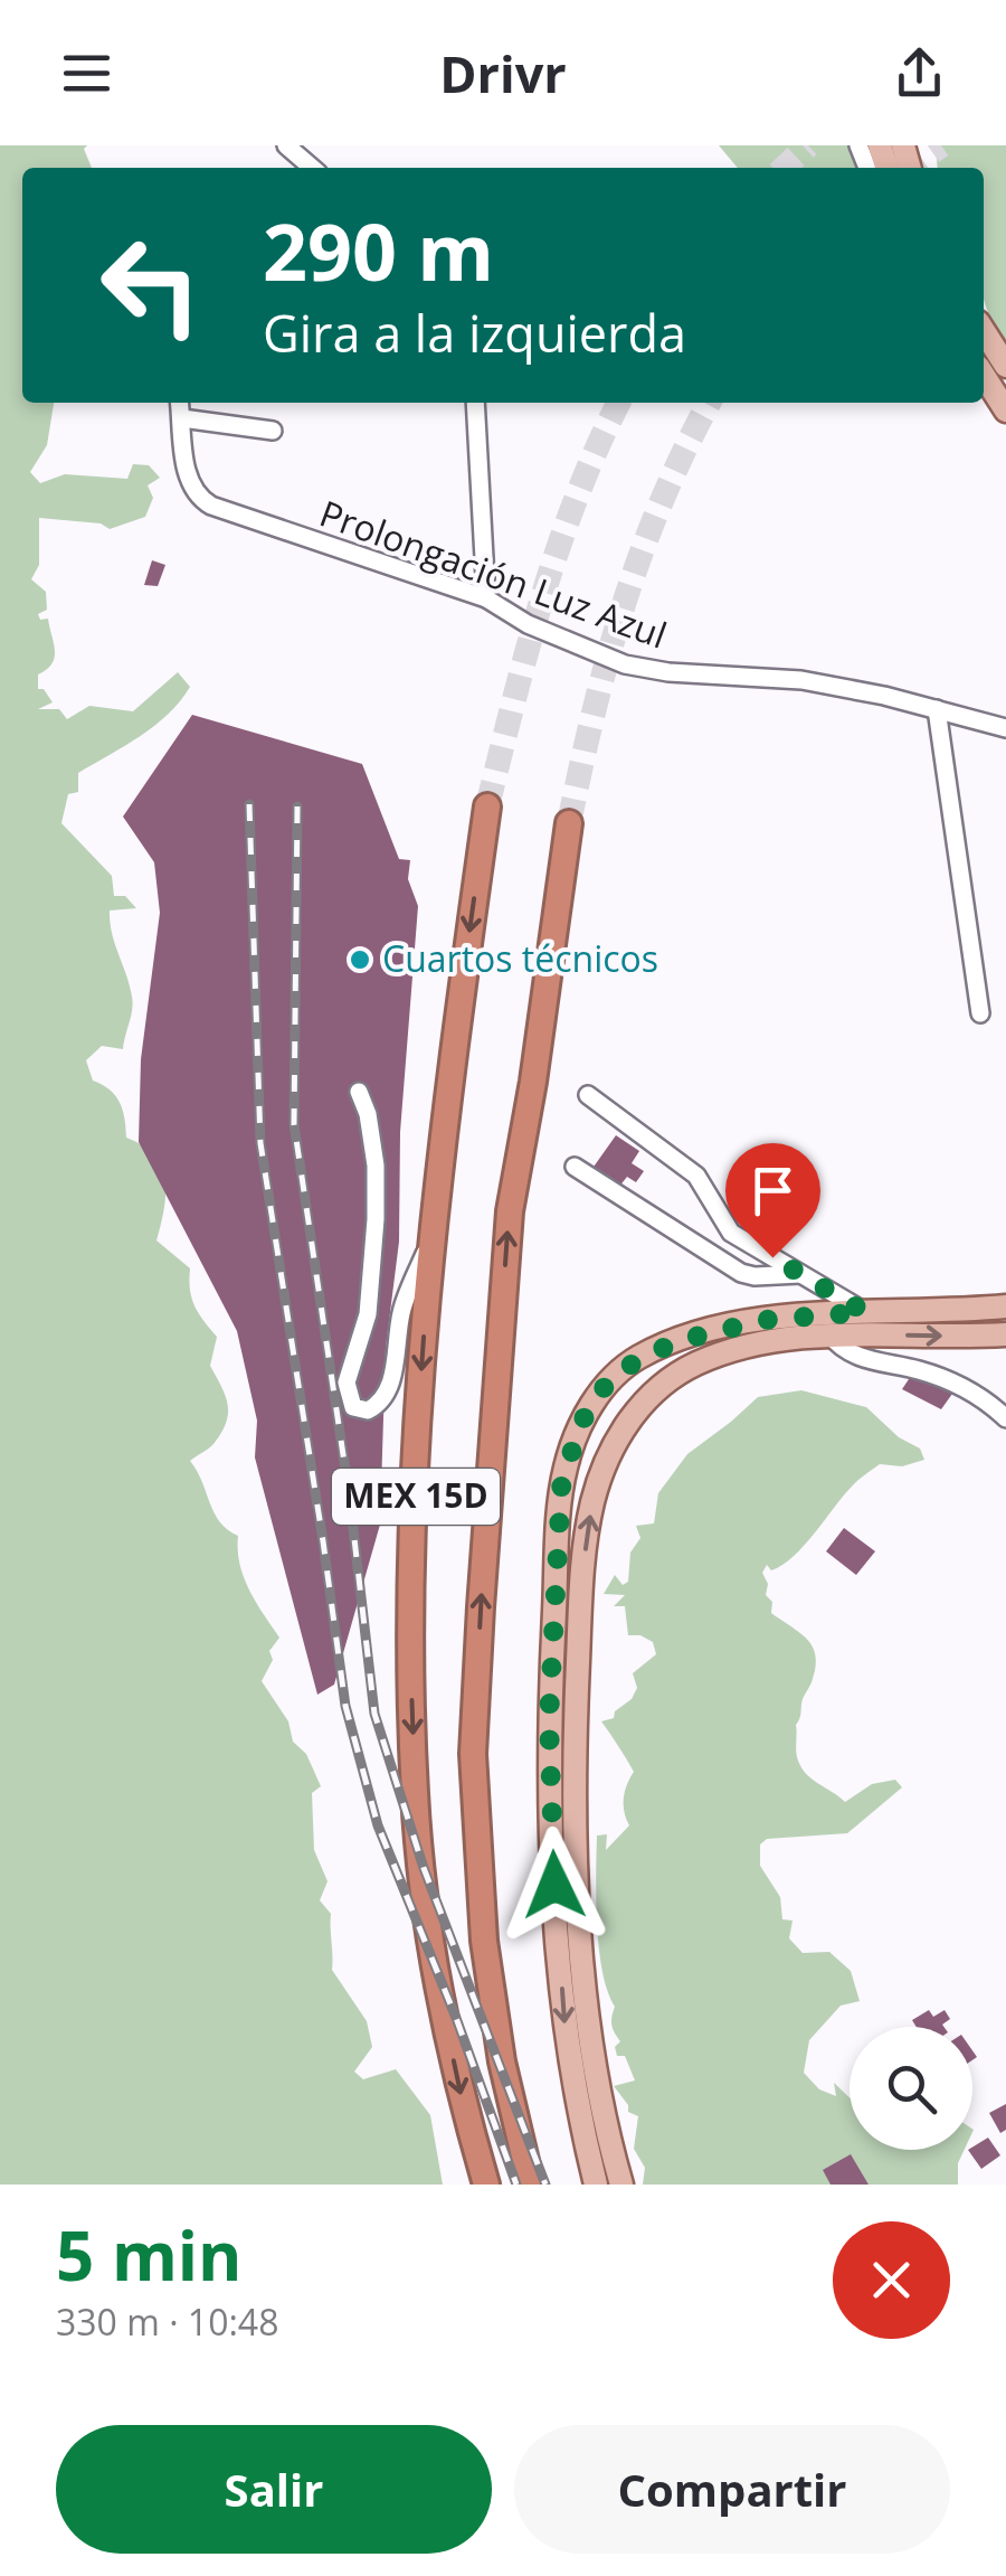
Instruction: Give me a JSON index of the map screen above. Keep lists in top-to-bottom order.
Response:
{
  "streets": {
    "highway": ["MEX 15D"],
    "street": ["Prolongación Luz Azul"]
  },
  "places": ["Cuartos técnicos"],
  "page": {
    "header": "Drivr",
    "turn": ["290 m", "Gira a la izquierda"],
    "heading": ["5 min", "330 m · 10:48"],
    "buttons": ["Salir", "Compartir"]
  }
}
